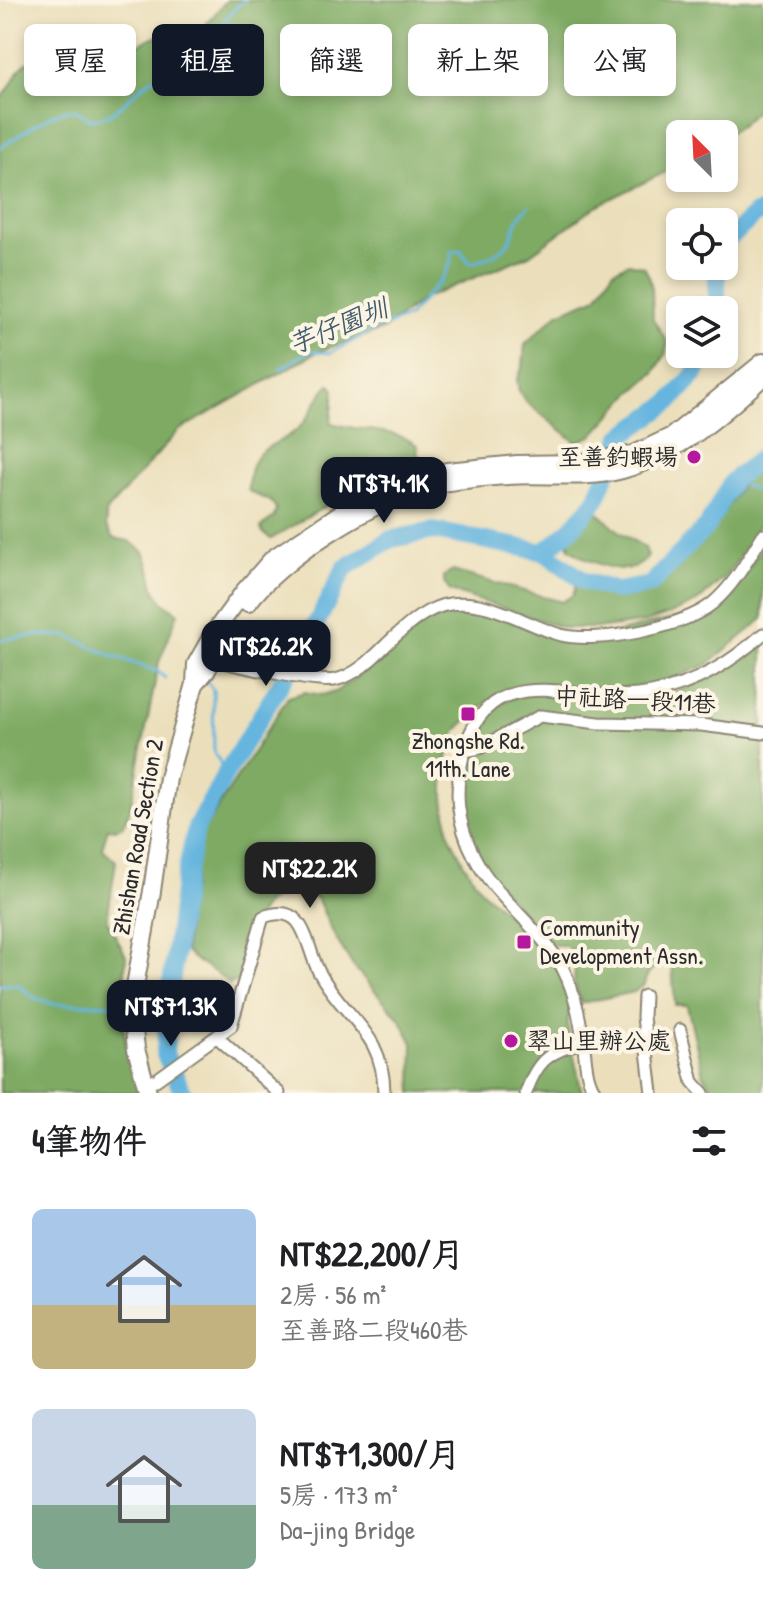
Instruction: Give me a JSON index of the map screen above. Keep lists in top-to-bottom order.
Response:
{
  "streets": {
    "street": ["中社路一段11巷", "Zhishan Road Section 2"]
  },
  "water": ["芋仔園圳"],
  "places": {
    "other": ["至善釣蝦場", "翠山里辦公處"],
    "transit": ["Zhongshe Rd. 11th. Lane", "Community Development Assn."]
  },
  "north": "top left",
  "page": {
    "chip": [
      "買屋",
      "租屋",
      "篩選",
      "新上架",
      "公寓"
    ],
    "price": [
      "NT$74.1K",
      "NT$26.2K",
      "NT$22.2K",
      "NT$71.3K"
    ],
    "heading": "4筆物件",
    "list": [
      {
        "name": "NT$22,200/月",
        "note": "2房 · 56 m² · 至善路二段460巷"
      },
      {
        "name": "NT$71,300/月",
        "note": "5房 · 173 m² · Da-jing Bridge"
      }
    ]
  }
}
